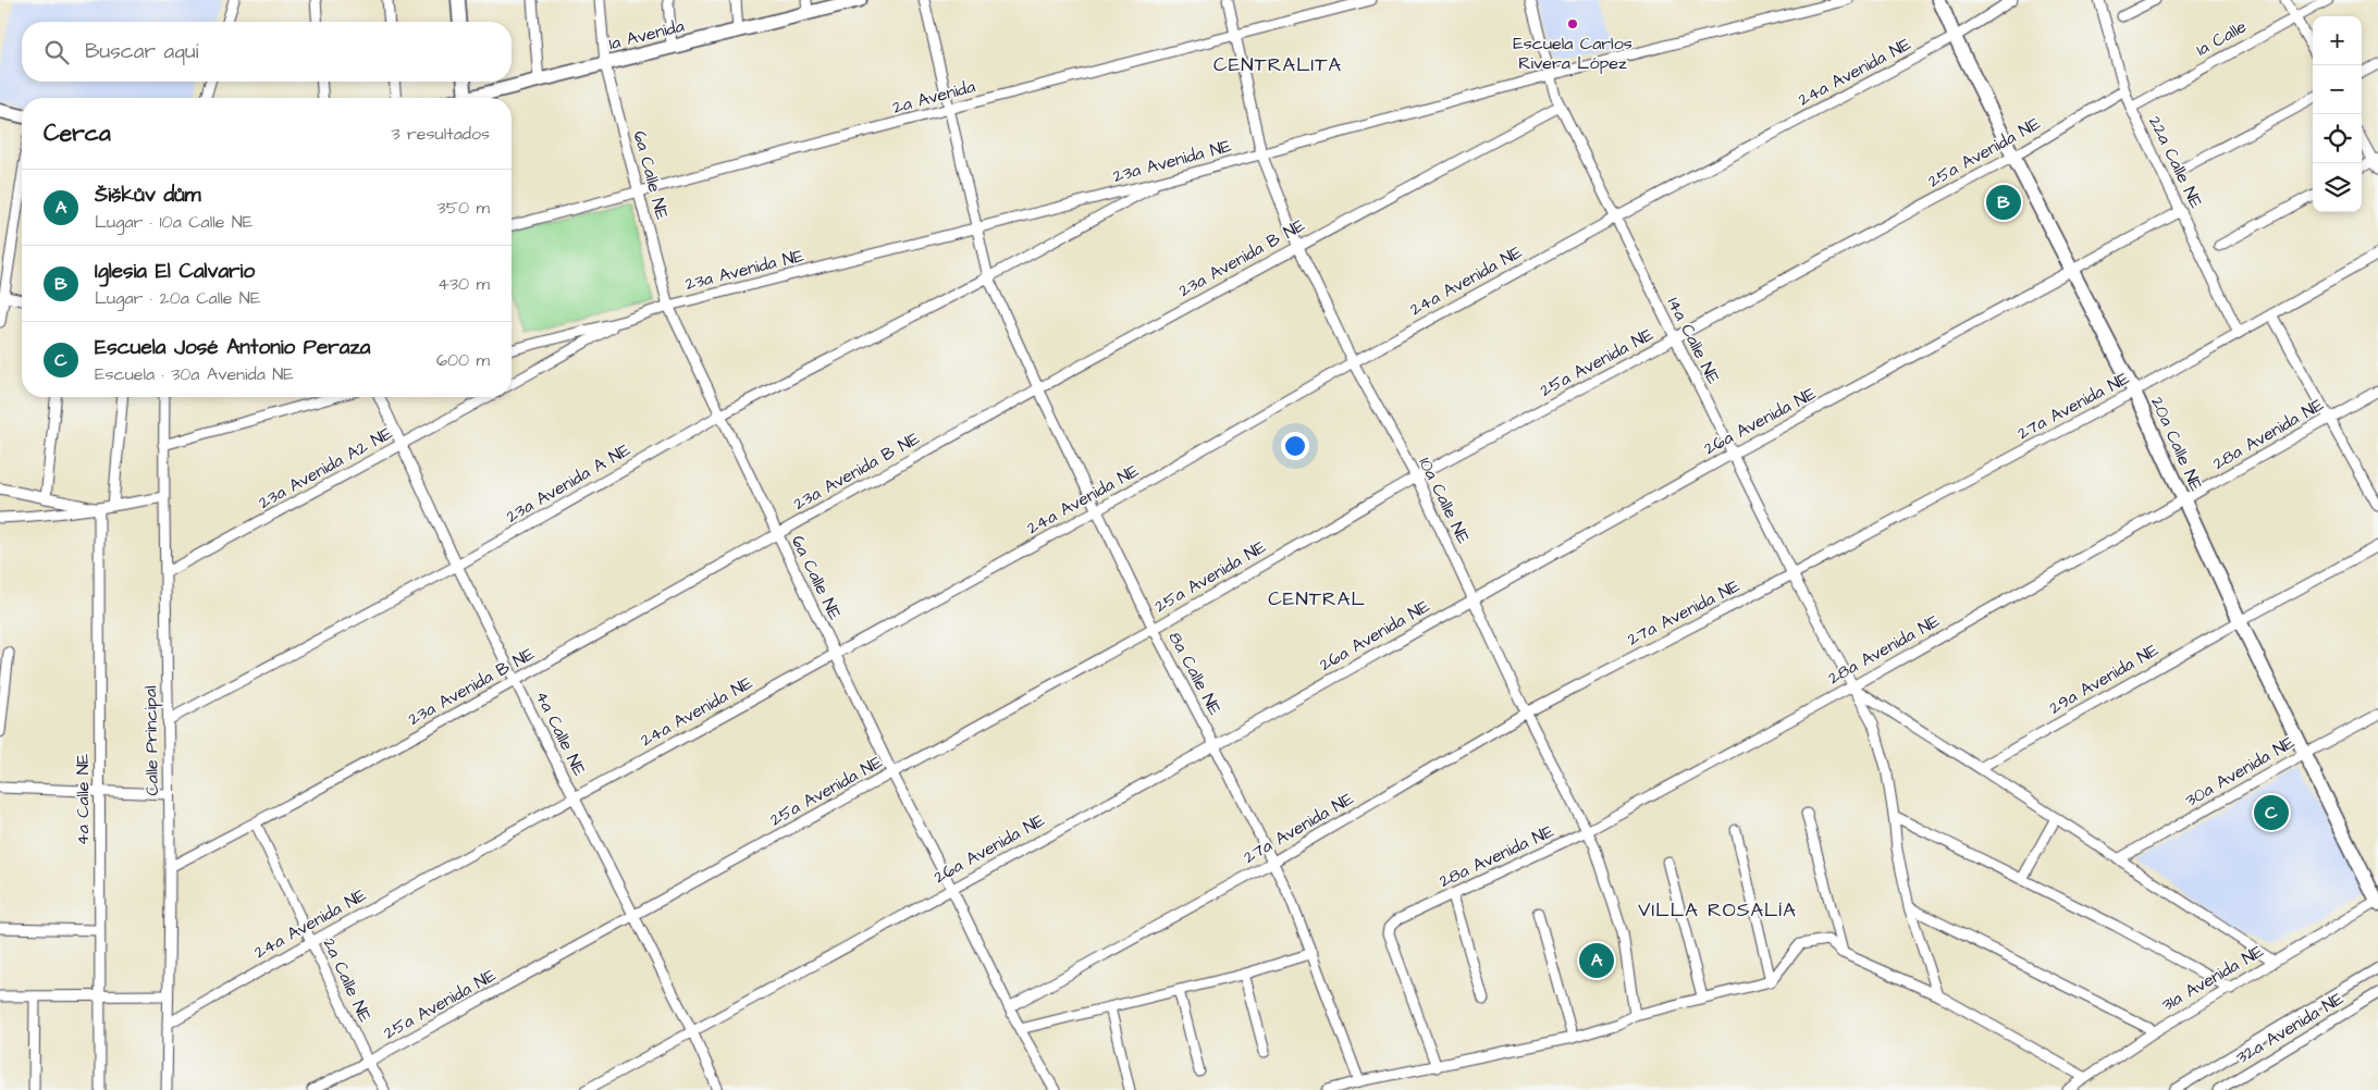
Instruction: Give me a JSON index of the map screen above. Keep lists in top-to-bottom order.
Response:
{
  "streets": {
    "street": [
      "1a Avenida",
      "1a Calle",
      "24a Avenida NE",
      "2a Avenida",
      "25a Avenida NE",
      "23a Avenida NE",
      "22a Calle NE",
      "6a Calle NE",
      "23a Avenida B NE",
      "14a Calle NE",
      "27a Avenida NE",
      "26a Avenida NE",
      "28a Avenida NE",
      "20a Calle NE",
      "23a Avenida A2 NE",
      "23a Avenida A NE",
      "10a Calle NE",
      "8a Calle NE",
      "29a Avenida NE",
      "4a Calle NE",
      "Calle Principal",
      "30a Avenida NE",
      "31a Avenida NE",
      "2a Calle NE",
      "32a Avenida NE"
    ]
  },
  "crossings": [
    ["1a Avenida", "6a Calle NE"],
    ["1a Calle", "22a Calle NE"],
    ["24a Avenida NE", "6a Calle NE"],
    ["24a Avenida NE", "14a Calle NE"],
    ["24a Avenida NE", "20a Calle NE"],
    ["24a Avenida NE", "10a Calle NE"],
    ["24a Avenida NE", "8a Calle NE"],
    ["24a Avenida NE", "4a Calle NE"],
    ["24a Avenida NE", "Calle Principal"],
    ["24a Avenida NE", "2a Calle NE"],
    ["2a Avenida", "6a Calle NE"],
    ["2a Avenida", "10a Calle NE"],
    ["2a Avenida", "8a Calle NE"],
    ["25a Avenida NE", "22a Calle NE"],
    ["25a Avenida NE", "6a Calle NE"],
    ["25a Avenida NE", "14a Calle NE"],
    ["25a Avenida NE", "20a Calle NE"],
    ["25a Avenida NE", "10a Calle NE"],
    ["25a Avenida NE", "8a Calle NE"],
    ["25a Avenida NE", "4a Calle NE"],
    ["25a Avenida NE", "2a Calle NE"],
    ["23a Avenida NE", "6a Calle NE"],
    ["23a Avenida NE", "14a Calle NE"],
    ["23a Avenida NE", "23a Avenida A NE"],
    ["23a Avenida NE", "10a Calle NE"],
    ["23a Avenida NE", "8a Calle NE"],
    ["22a Calle NE", "27a Avenida NE"],
    ["22a Calle NE", "26a Avenida NE"],
    ["6a Calle NE", "23a Avenida B NE"],
    ["6a Calle NE", "27a Avenida NE"],
    ["6a Calle NE", "26a Avenida NE"],
    ["6a Calle NE", "23a Avenida A NE"],
    ["23a Avenida B NE", "14a Calle NE"],
    ["23a Avenida B NE", "10a Calle NE"],
    ["23a Avenida B NE", "8a Calle NE"],
    ["23a Avenida B NE", "4a Calle NE"],
    ["23a Avenida B NE", "Calle Principal"],
    ["23a Avenida B NE", "2a Calle NE"],
    ["14a Calle NE", "27a Avenida NE"],
    ["14a Calle NE", "26a Avenida NE"],
    ["14a Calle NE", "28a Avenida NE"],
    ["27a Avenida NE", "20a Calle NE"],
    ["27a Avenida NE", "10a Calle NE"],
    ["27a Avenida NE", "8a Calle NE"],
    ["26a Avenida NE", "20a Calle NE"],
    ["26a Avenida NE", "10a Calle NE"],
    ["26a Avenida NE", "8a Calle NE"],
    ["26a Avenida NE", "4a Calle NE"],
    ["28a Avenida NE", "20a Calle NE"],
    ["28a Avenida NE", "10a Calle NE"],
    ["20a Calle NE", "29a Avenida NE"],
    ["20a Calle NE", "30a Avenida NE"],
    ["20a Calle NE", "31a Avenida NE"],
    ["23a Avenida A2 NE", "4a Calle NE"],
    ["23a Avenida A2 NE", "Calle Principal"],
    ["23a Avenida A NE", "8a Calle NE"],
    ["23a Avenida A NE", "4a Calle NE"],
    ["23a Avenida A NE", "Calle Principal"]
  ],
  "districts": ["CENTRALITA", "CENTRAL", "VILLA ROSALÍA"],
  "places": ["Escuela Carlos Rivera López"],
  "page": {
    "map_buttons": ["+", "−"],
    "search": "Buscar aquí",
    "heading": ["Cerca", "3 resultados"],
    "list": [
      {
        "mark": "A",
        "name": "Šiškův dům",
        "note": "Lugar · 10a Calle NE",
        "value": "350 m"
      },
      {
        "mark": "B",
        "name": "Iglesia El Calvario",
        "note": "Lugar · 20a Calle NE",
        "value": "430 m"
      },
      {
        "mark": "C",
        "name": "Escuela José Antonio Peraza",
        "note": "Escuela · 30a Avenida NE",
        "value": "600 m"
      }
    ],
    "pins": ["B", "C", "A"]
  }
}
